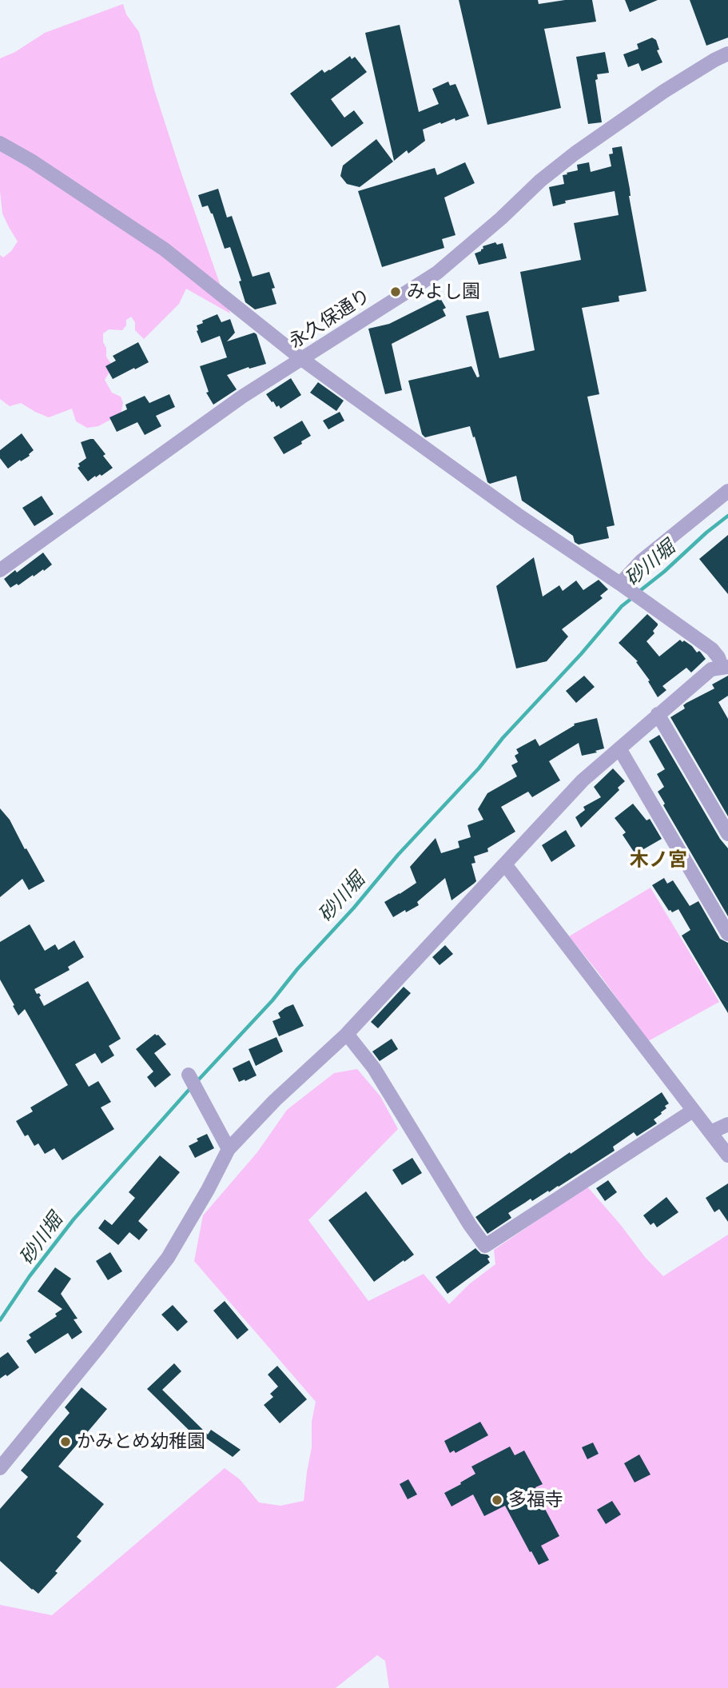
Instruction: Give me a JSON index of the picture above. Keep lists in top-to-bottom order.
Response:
{
  "streets": {
    "street": ["永久保通り"]
  },
  "districts": ["木ノ宮"],
  "water": ["砂川堀"],
  "places": ["みよし園", "かみとめ幼稚園", "多福寺"]
}
